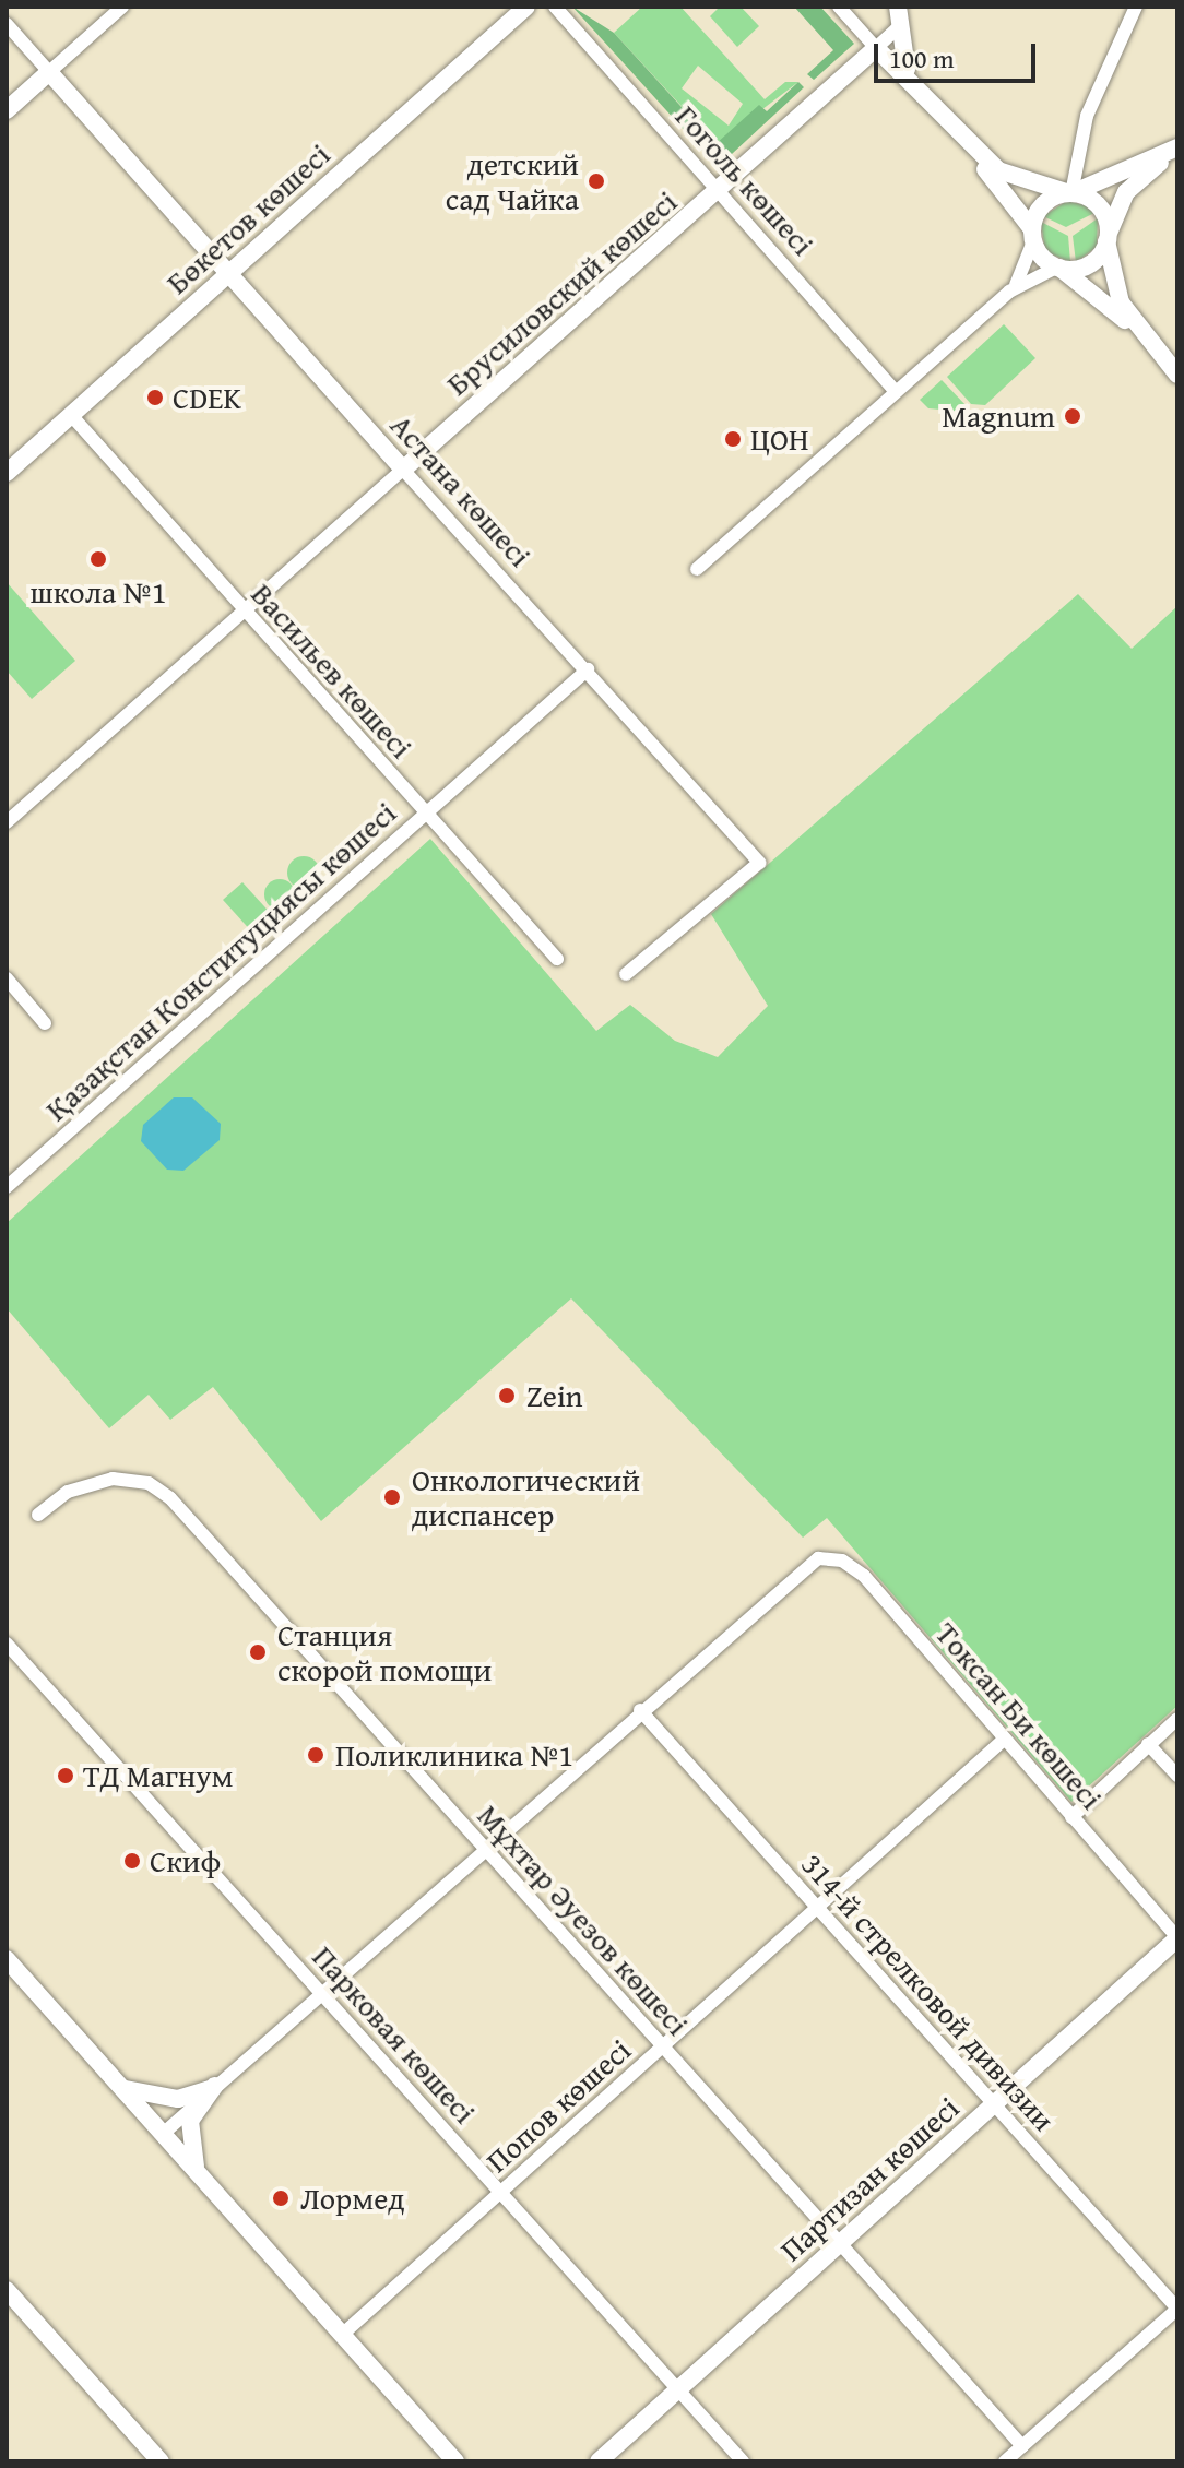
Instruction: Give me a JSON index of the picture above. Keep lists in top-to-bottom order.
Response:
{
  "streets": {
    "main road": [
      "Бөкетов көшесі",
      "Брусиловский көшесі",
      "Астана көшесі",
      "Партизан көшесі"
    ],
    "street": [
      "Гоголь көшесі",
      "Васильев көшесі",
      "Қазақстан Конституциясы көшесі",
      "Токсан Би көшесі",
      "Мұхтар Әуезов көшесі",
      "314-й стрелковой дивизии",
      "Парковая көшесі",
      "Попов көшесі"
    ]
  },
  "crossings": [
    ["Гоголь көшесі", "Брусиловский көшесі"],
    ["Бөкетов көшесі", "Астана көшесі"],
    ["Бөкетов көшесі", "Васильев көшесі"],
    ["Брусиловский көшесі", "Астана көшесі"],
    ["Брусиловский көшесі", "Васильев көшесі"],
    ["Астана көшесі", "Қазақстан Конституциясы көшесі"],
    ["Васильев көшесі", "Қазақстан Конституциясы көшесі"],
    ["Токсан Би көшесі", "314-й стрелковой дивизии"],
    ["Токсан Би көшесі", "Попов көшесі"],
    ["Токсан Би көшесі", "Партизан көшесі"],
    ["Мұхтар Әуезов көшесі", "Попов көшесі"],
    ["Мұхтар Әуезов көшесі", "Партизан көшесі"],
    ["314-й стрелковой дивизии", "Попов көшесі"],
    ["314-й стрелковой дивизии", "Партизан көшесі"],
    ["Парковая көшесі", "Попов көшесі"],
    ["Парковая көшесі", "Партизан көшесі"]
  ],
  "places": [
    "детский сад Чайка",
    "CDEK",
    "Magnum",
    "ЦОН",
    "школа №1",
    "Zein",
    "Онкологический диспансер",
    "Станция скорой помощи",
    "Поликлиника №1",
    "ТД Магнум",
    "Скиф",
    "Лормед"
  ],
  "scale_bar": "100 m"
}
